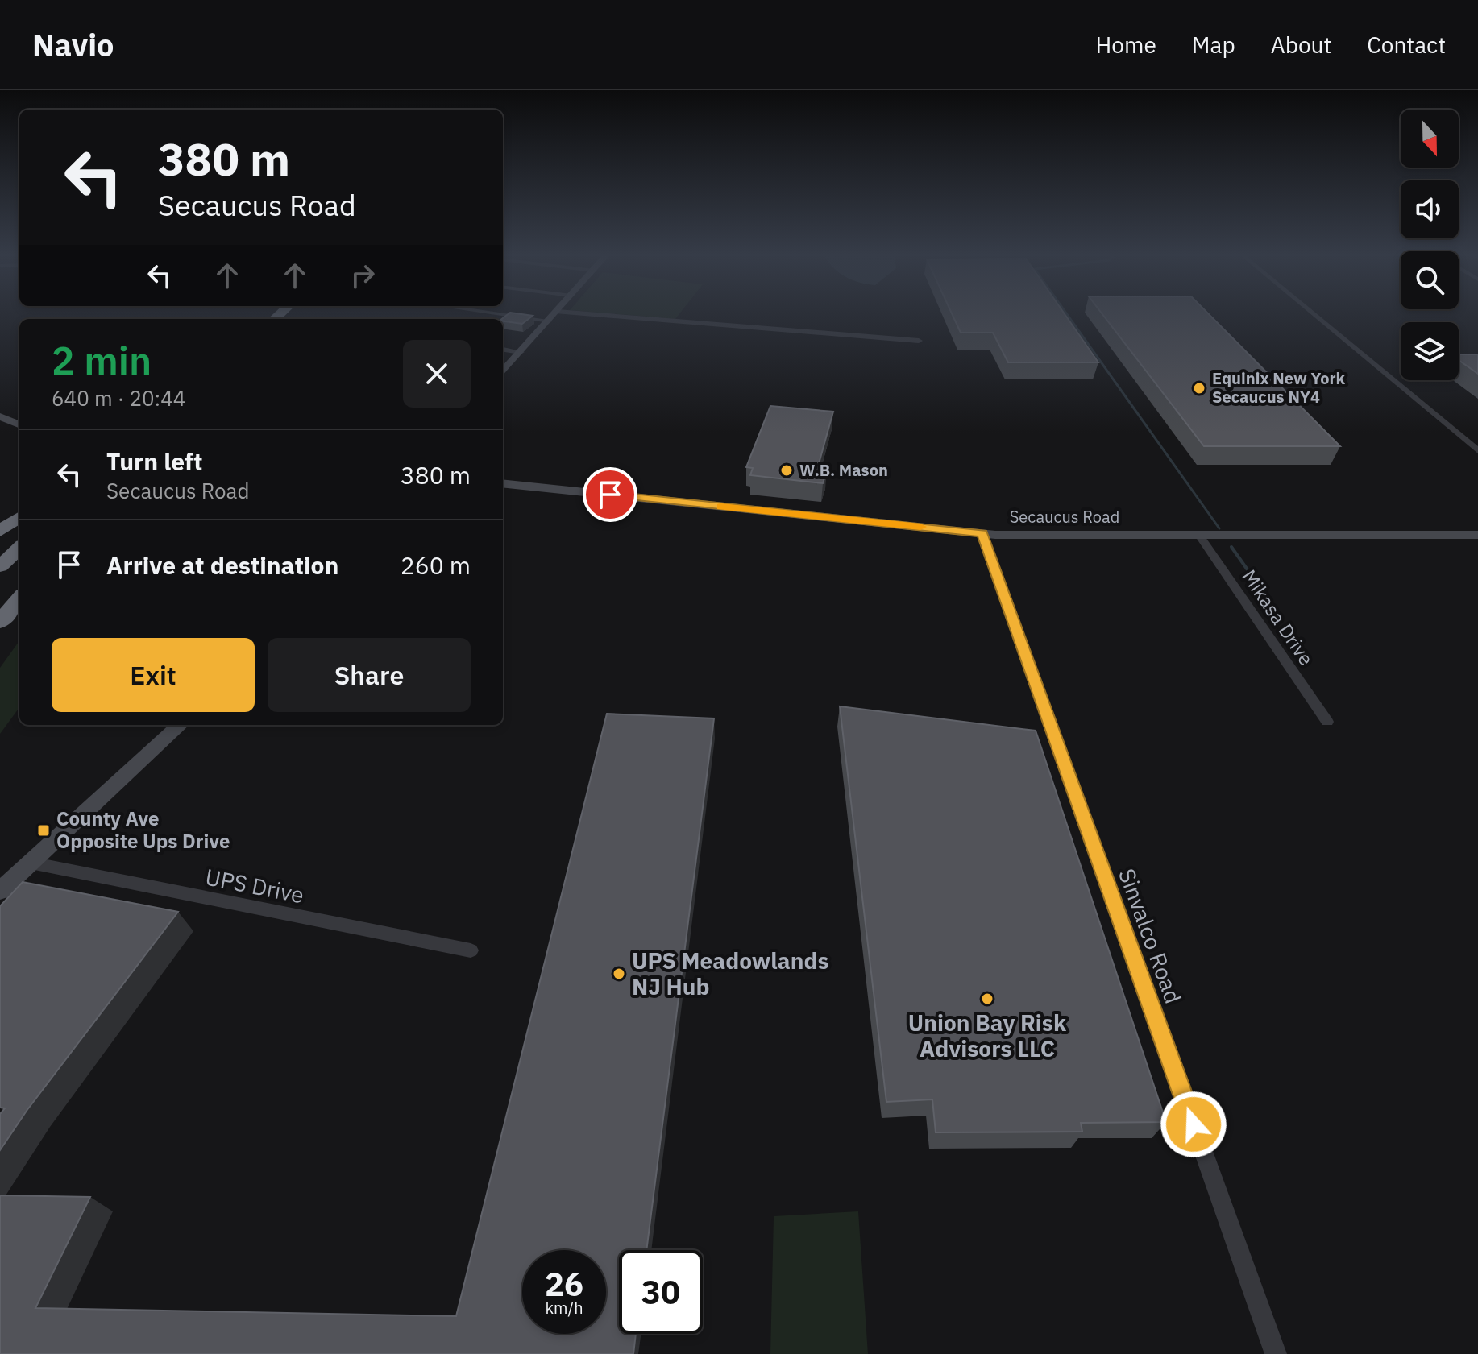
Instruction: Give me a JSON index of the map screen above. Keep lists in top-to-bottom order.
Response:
{
  "streets": {
    "main road": ["Secaucus Road"],
    "street": ["Mikasa Drive", "UPS Drive", "Sinvalco Road"]
  },
  "crossings": [
    ["Secaucus Road", "Mikasa Drive"],
    ["Secaucus Road", "Sinvalco Road"]
  ],
  "places": {
    "other": [
      "Equinix New York Secaucus NY4",
      "W.B. Mason",
      "UPS Meadowlands NJ Hub",
      "Union Bay Risk Advisors LLC"
    ],
    "transit": ["County Ave Opposite Ups Drive"]
  },
  "north": "bottom",
  "page": {
    "header": "Navio",
    "nav": [
      "Home",
      "Map",
      "About",
      "Contact"
    ],
    "turn": ["380 m", "Secaucus Road"],
    "heading": ["2 min", "640 m · 20:44"],
    "list": [
      {
        "name": "Turn left",
        "note": "Secaucus Road",
        "value": "380 m"
      },
      {
        "name": "Arrive at destination",
        "value": "260 m"
      }
    ],
    "buttons": ["Exit", "Share"],
    "speed": "26 km/h",
    "limit": "30"
  }
}
